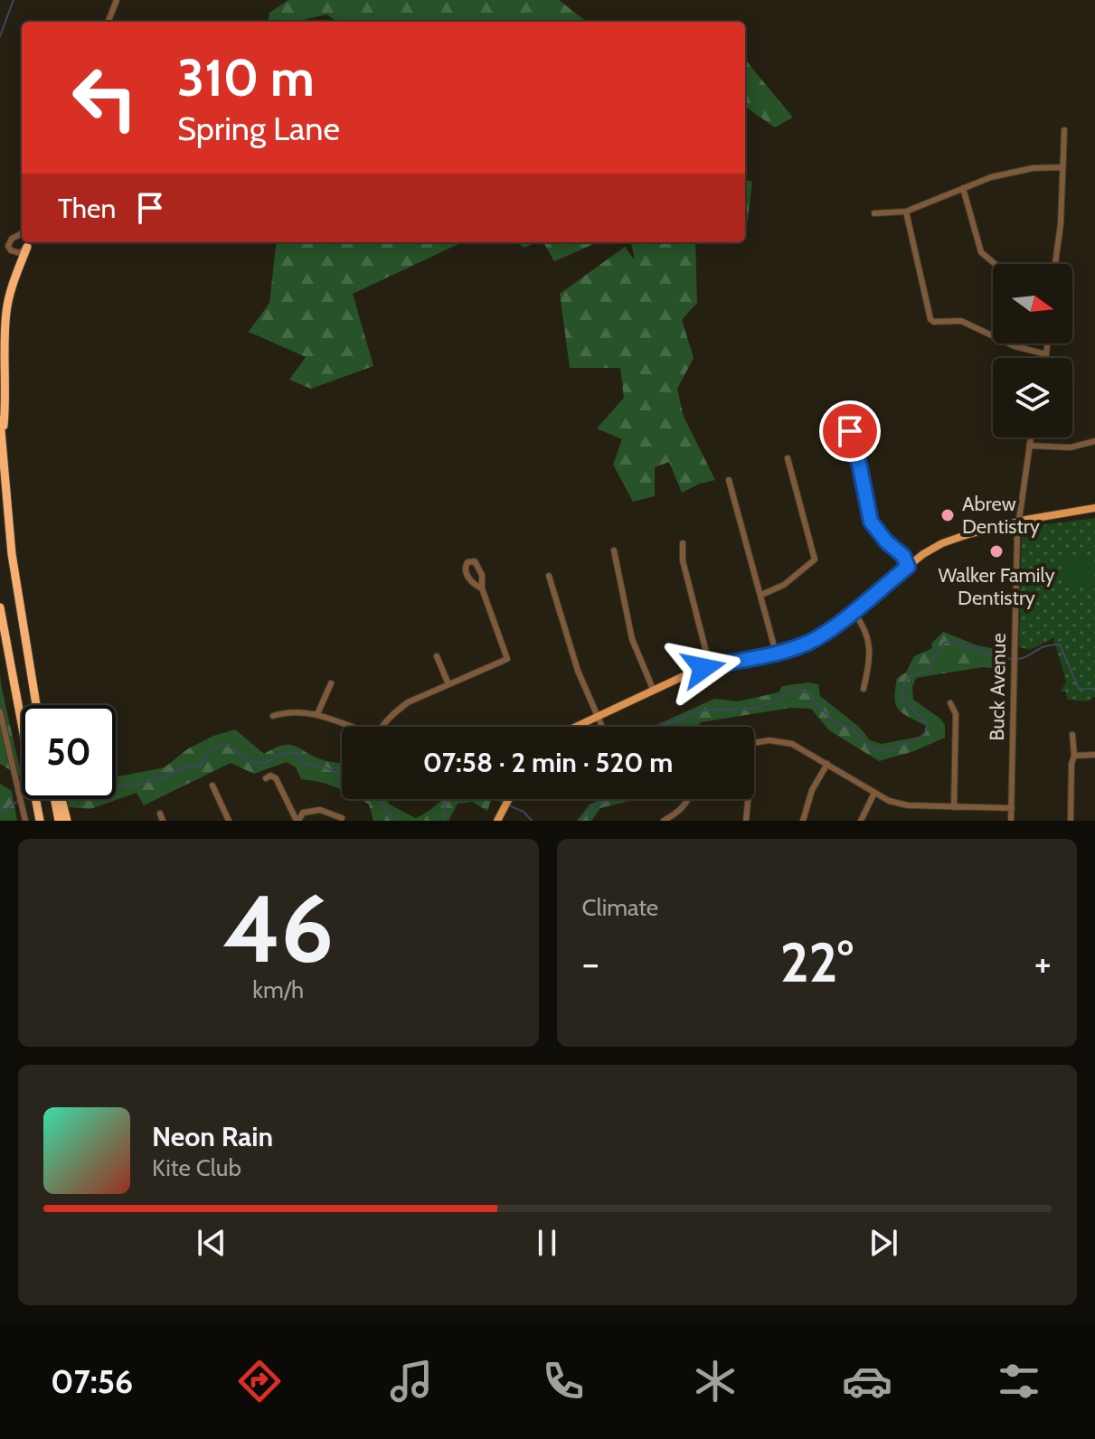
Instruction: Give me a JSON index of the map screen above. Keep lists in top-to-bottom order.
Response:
{
  "streets": {
    "street": ["Buck Avenue"]
  },
  "places": ["Abrew Dentistry", "Walker Family Dentistry"],
  "north": "right",
  "page": {
    "turn": ["310 m", "Spring Lane"],
    "then": "Then",
    "limit": "50",
    "trip": "07:58 · 2 min · 520 m",
    "tile": [
      ["46", "km/h"],
      "Climate"
    ],
    "heat": ["−", "22°", "+"],
    "song": ["Neon Rain", "Kite Club"],
    "tabs": "07:56"
  }
}
